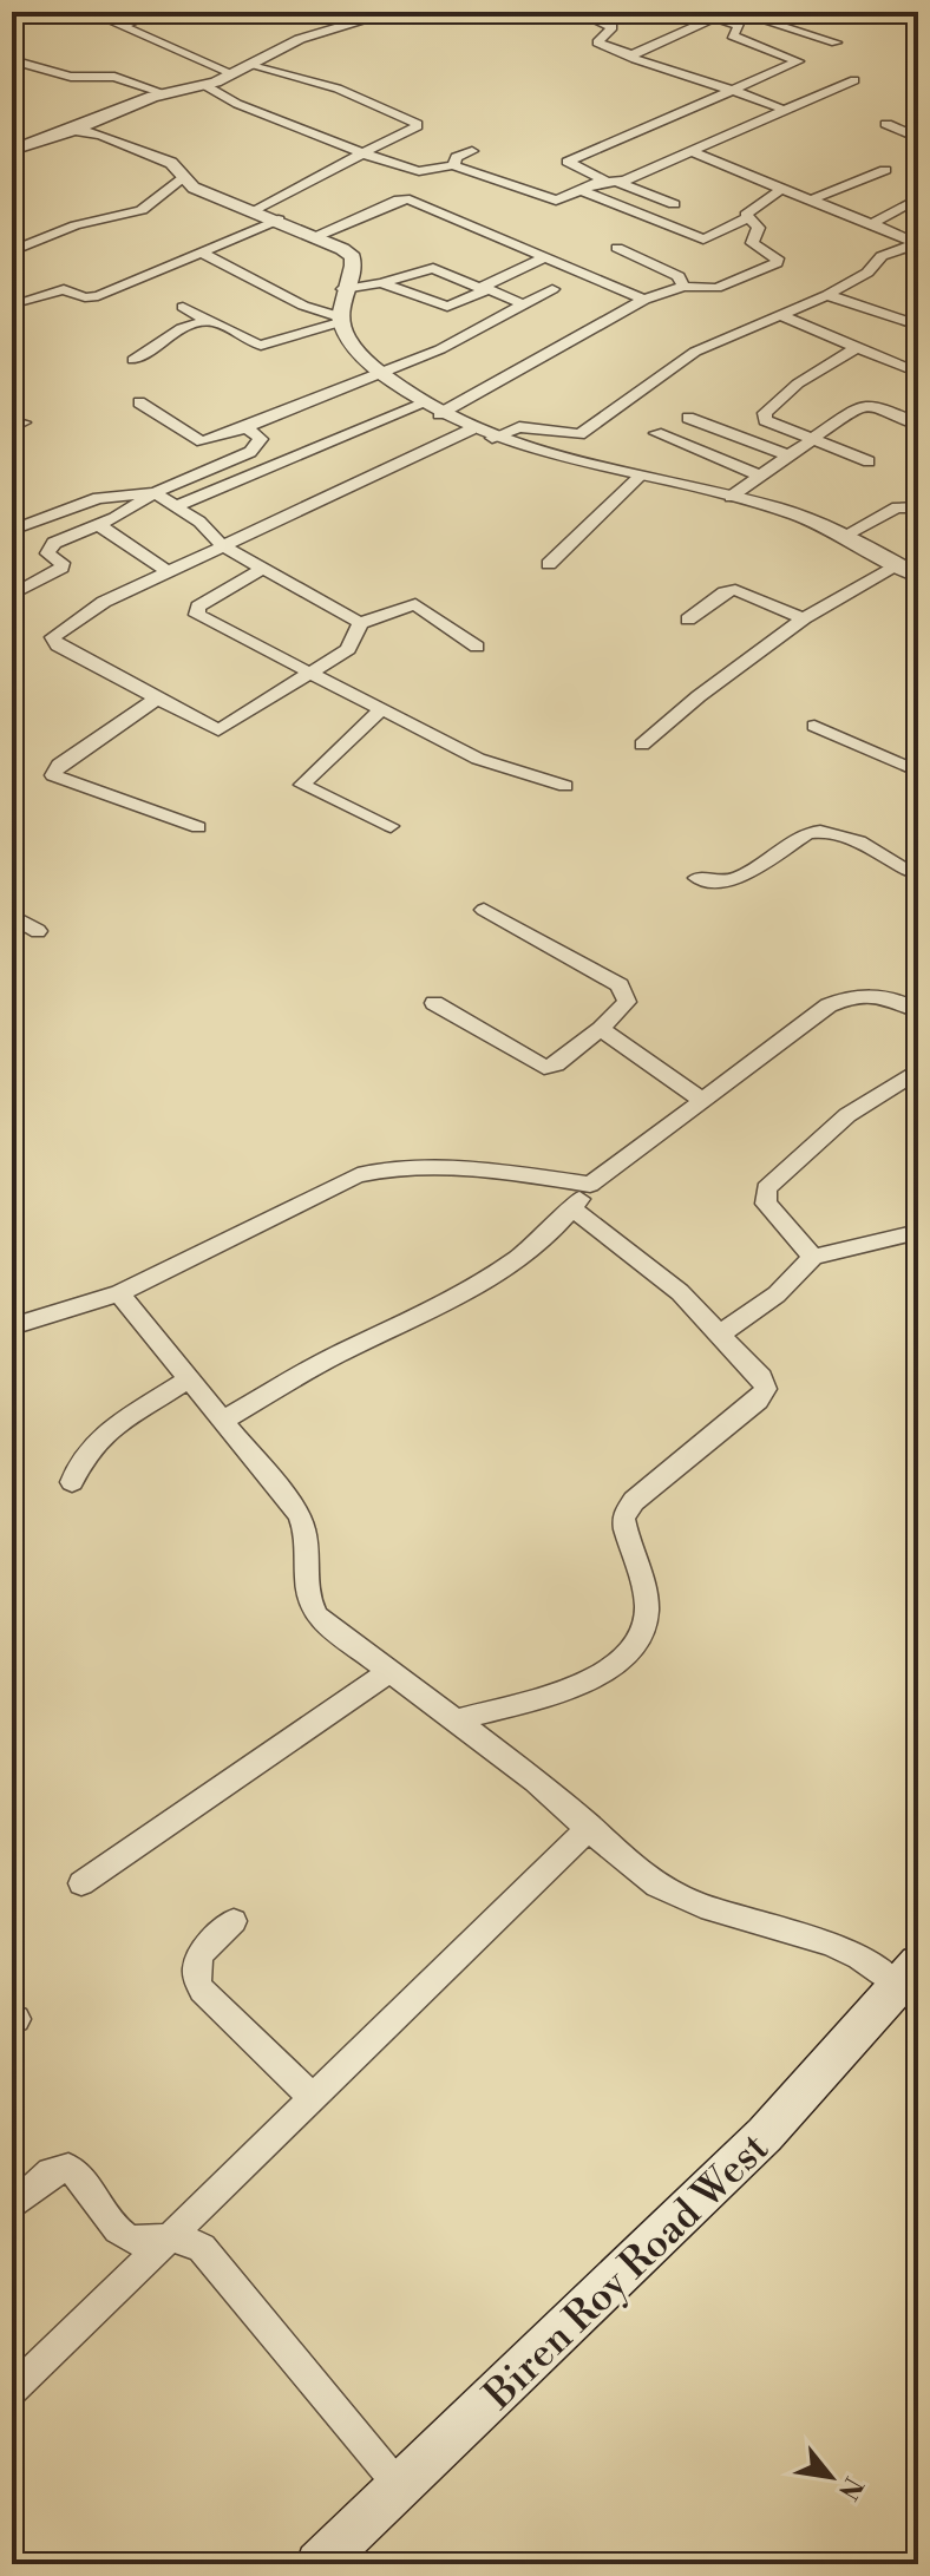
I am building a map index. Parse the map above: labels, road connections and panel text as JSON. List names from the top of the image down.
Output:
{
  "streets": {
    "main road": ["Biren Roy Road West"]
  },
  "north": "bottom right"
}
